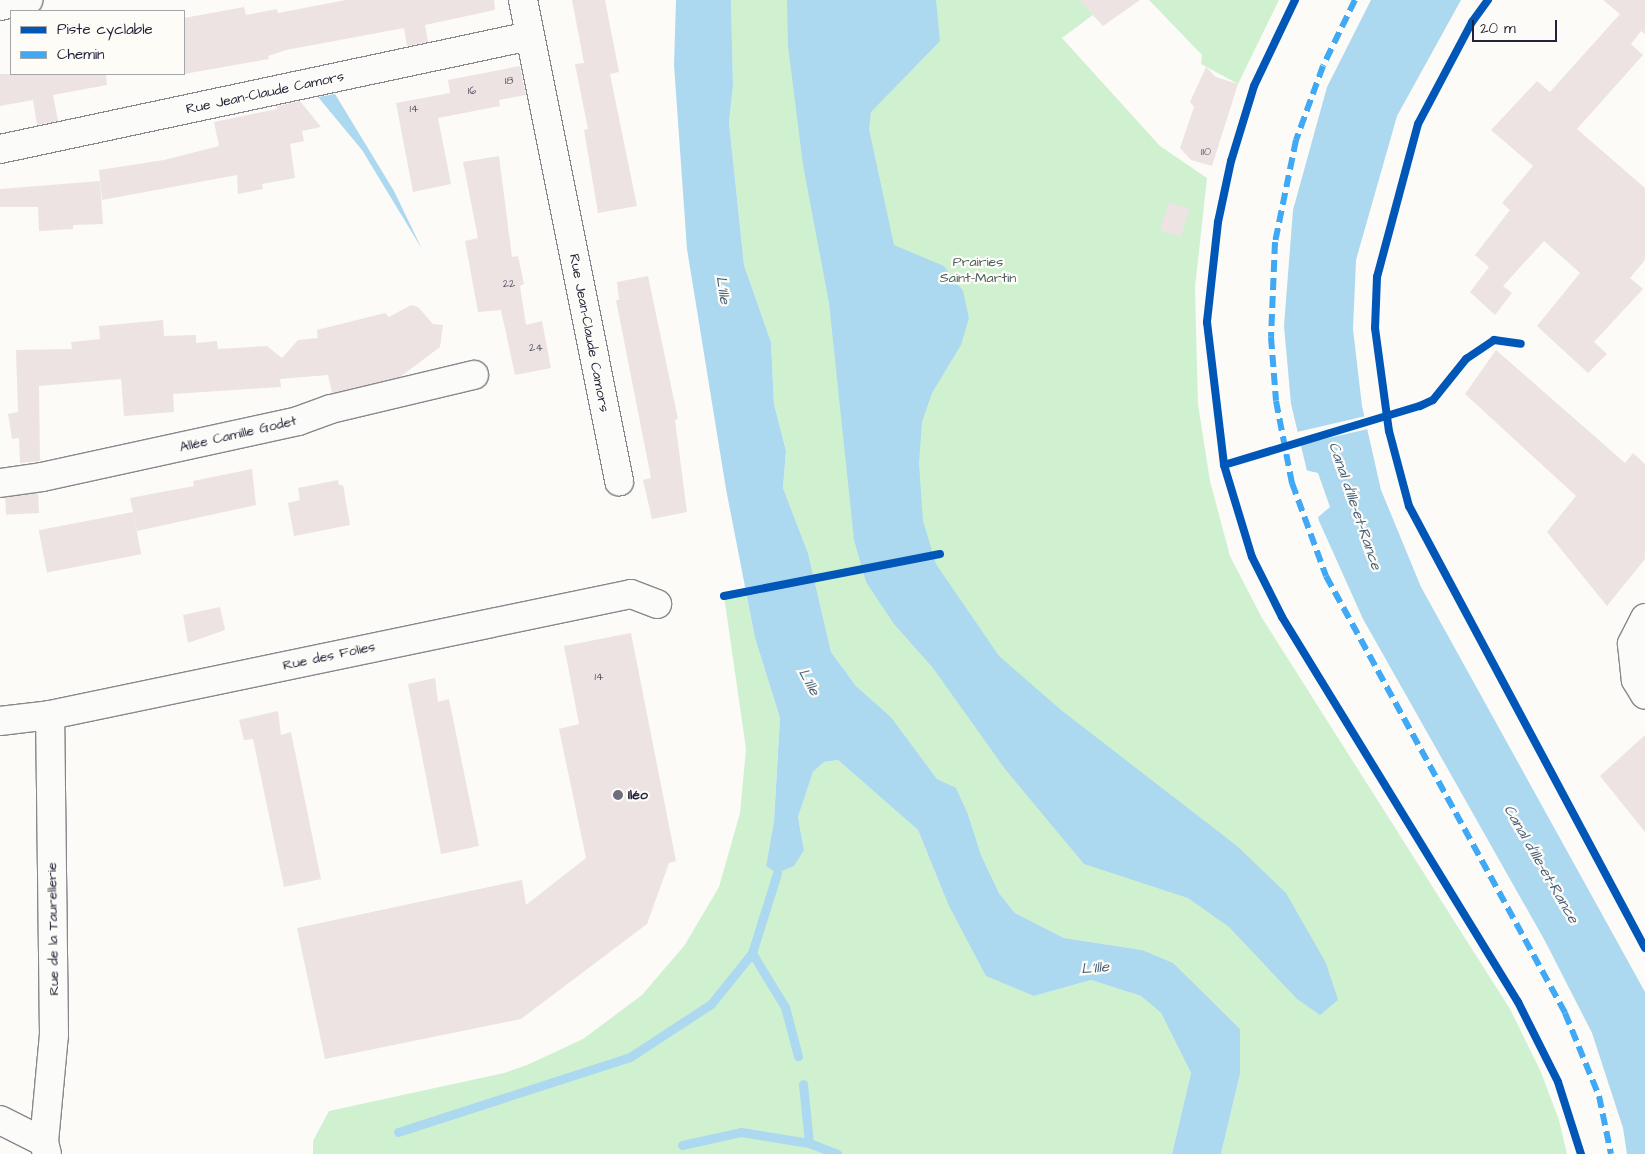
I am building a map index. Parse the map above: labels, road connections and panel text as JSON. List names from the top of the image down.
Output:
{
  "streets": {
    "street": [
      "Rue Jean-Claude Camors",
      "Allée Camille Godet",
      "Rue des Folies",
      "Rue de la Taurellerie"
    ]
  },
  "crossings": [
    ["Rue des Folies", "Rue de la Taurellerie"]
  ],
  "water": ["L'Ille", "Canal d'Ille-et-Rance"],
  "parks": ["Prairies Saint-Martin"],
  "places": ["Iléo"],
  "house_numbers": [
    "18",
    "16",
    "14",
    "110",
    "22",
    "24",
    "14"
  ],
  "legend": ["Piste cyclable", "Chemin"],
  "scale_bar": "20 m"
}
